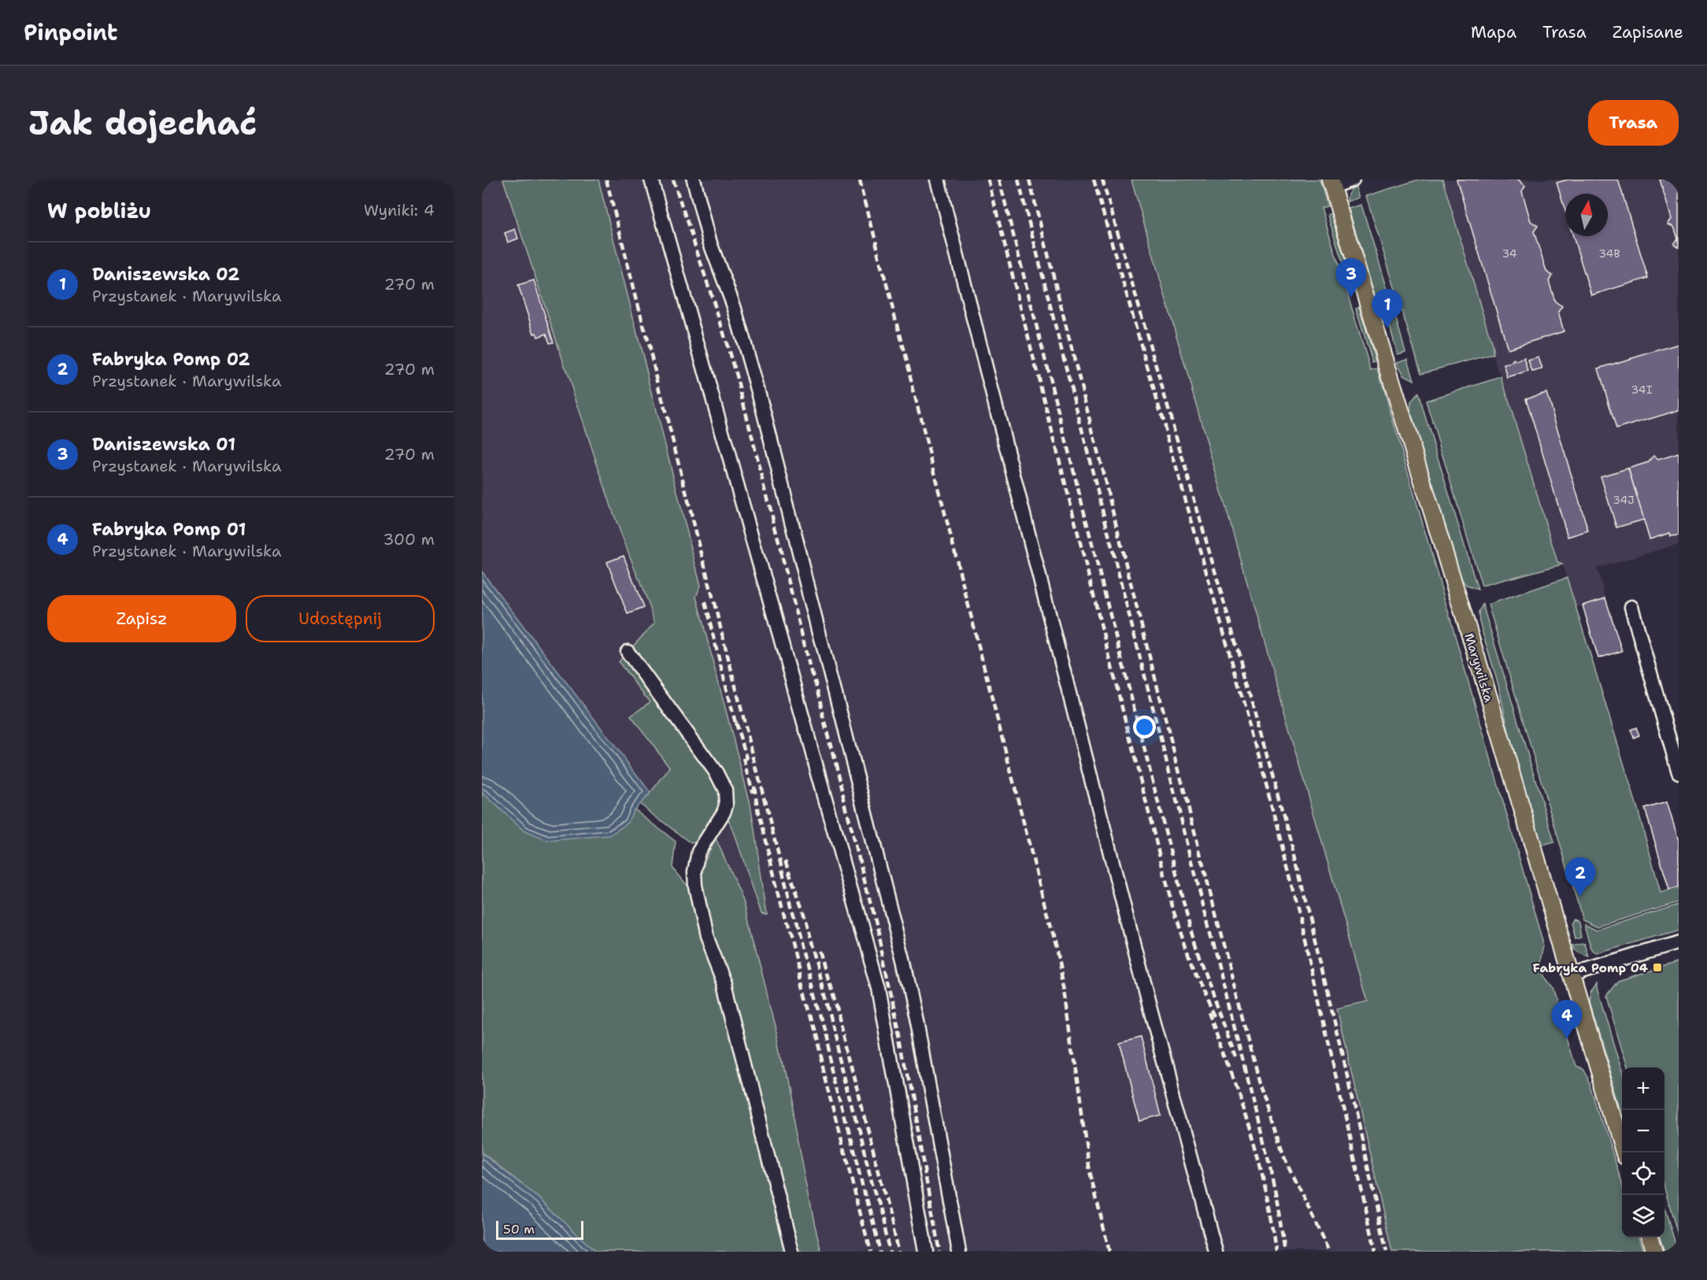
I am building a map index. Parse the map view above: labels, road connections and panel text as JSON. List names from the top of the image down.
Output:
{
  "streets": {
    "main road": ["Marywilska"]
  },
  "places": {
    "transit": ["Fabryka Pomp 04"]
  },
  "house_numbers": [
    "34",
    "34B",
    "34I",
    "34J"
  ],
  "scale_bar": "50 m",
  "north": "top",
  "page": {
    "header": "Pinpoint",
    "nav": ["Mapa", "Trasa", "Zapisane"],
    "buttons": [
      "Trasa",
      ["Zapisz", "Udostępnij"]
    ],
    "title": "Jak dojechać",
    "heading": ["W pobliżu", "Wyniki: 4"],
    "list": [
      {
        "mark": "1",
        "name": "Daniszewska 02",
        "note": "Przystanek · Marywilska",
        "value": "270 m"
      },
      {
        "mark": "2",
        "name": "Fabryka Pomp 02",
        "note": "Przystanek · Marywilska",
        "value": "270 m"
      },
      {
        "mark": "3",
        "name": "Daniszewska 01",
        "note": "Przystanek · Marywilska",
        "value": "270 m"
      },
      {
        "mark": "4",
        "name": "Fabryka Pomp 01",
        "note": "Przystanek · Marywilska",
        "value": "300 m"
      }
    ],
    "pins": [
      "3",
      "1",
      "2",
      "4"
    ],
    "map_buttons": ["+", "−"],
    "scale": "50 m"
  }
}
